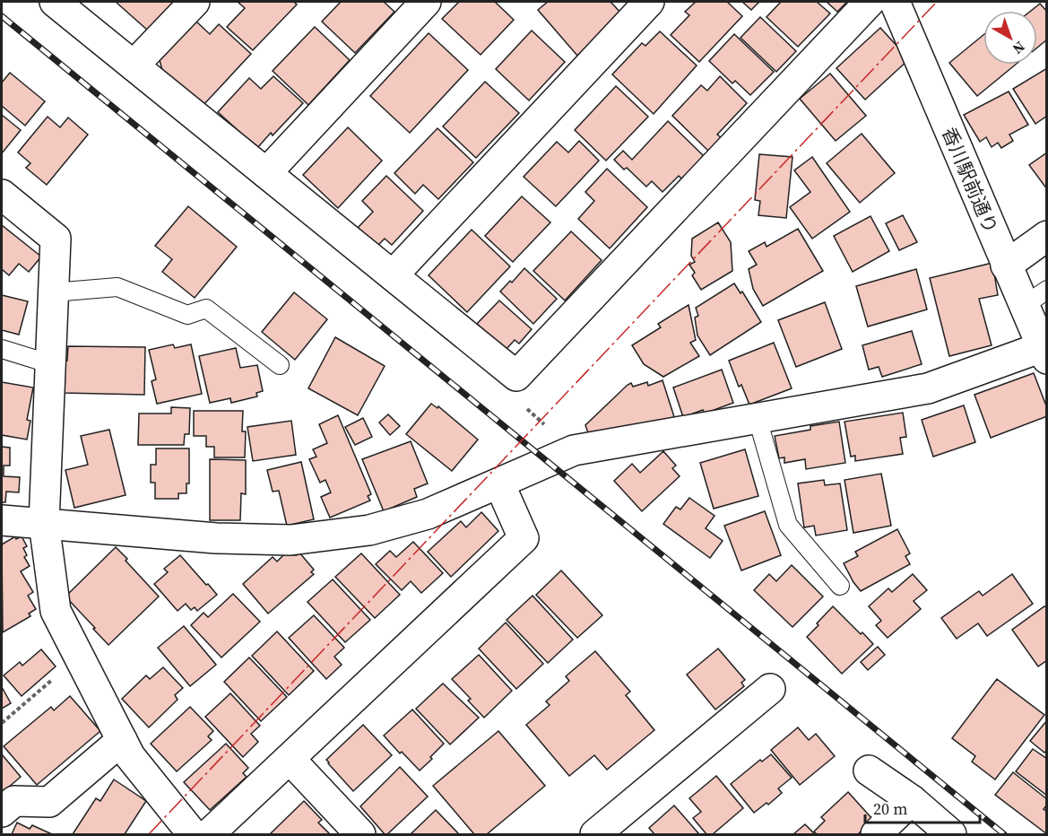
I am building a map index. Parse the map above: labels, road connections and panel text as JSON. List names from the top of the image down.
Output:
{
  "streets": {
    "street": ["香川駅前通り"]
  },
  "scale_bar": "20 m",
  "north": "bottom right"
}
